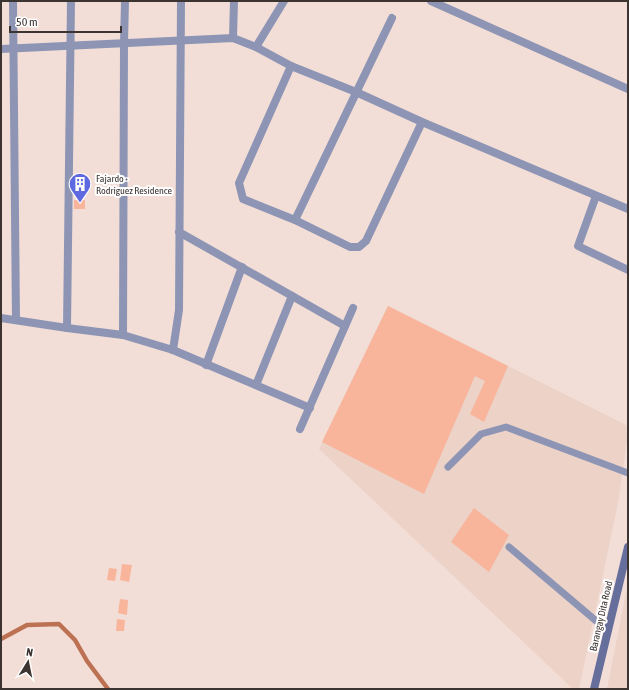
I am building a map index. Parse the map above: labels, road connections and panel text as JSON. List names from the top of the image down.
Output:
{
  "streets": {
    "street": ["Barangay Dita Road"]
  },
  "places": {
    "building": ["Fajardo - Rodriguez Residence"]
  },
  "scale_bar": "50 m",
  "north": "top"
}
